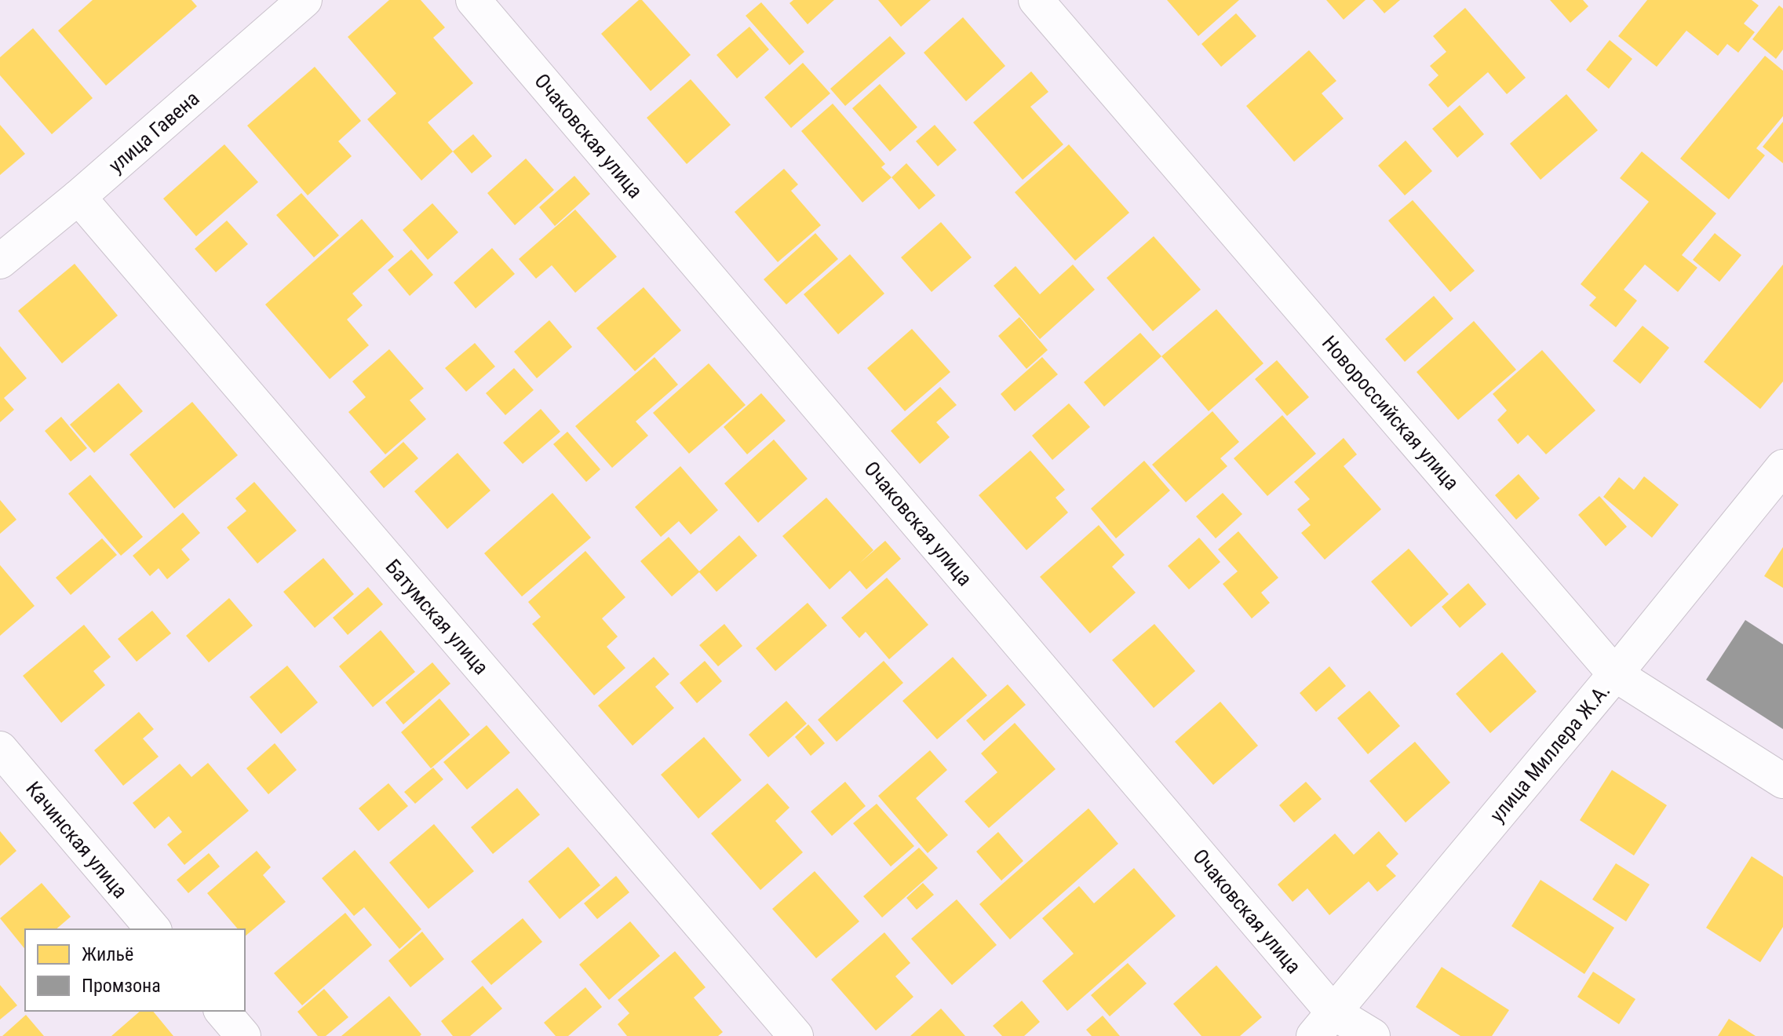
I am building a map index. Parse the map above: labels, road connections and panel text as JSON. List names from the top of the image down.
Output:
{
  "streets": {
    "street": [
      "улица Гавена",
      "Очаковская улица",
      "Новороссийская улица",
      "Батумская улица",
      "улица Миллера Ж.А.",
      "Качинская улица"
    ]
  },
  "crossings": [
    ["улица Гавена", "Батумская улица"],
    ["Очаковская улица", "улица Миллера Ж.А."],
    ["Новороссийская улица", "улица Миллера Ж.А."]
  ],
  "legend": ["Жильё", "Промзона"]
}
